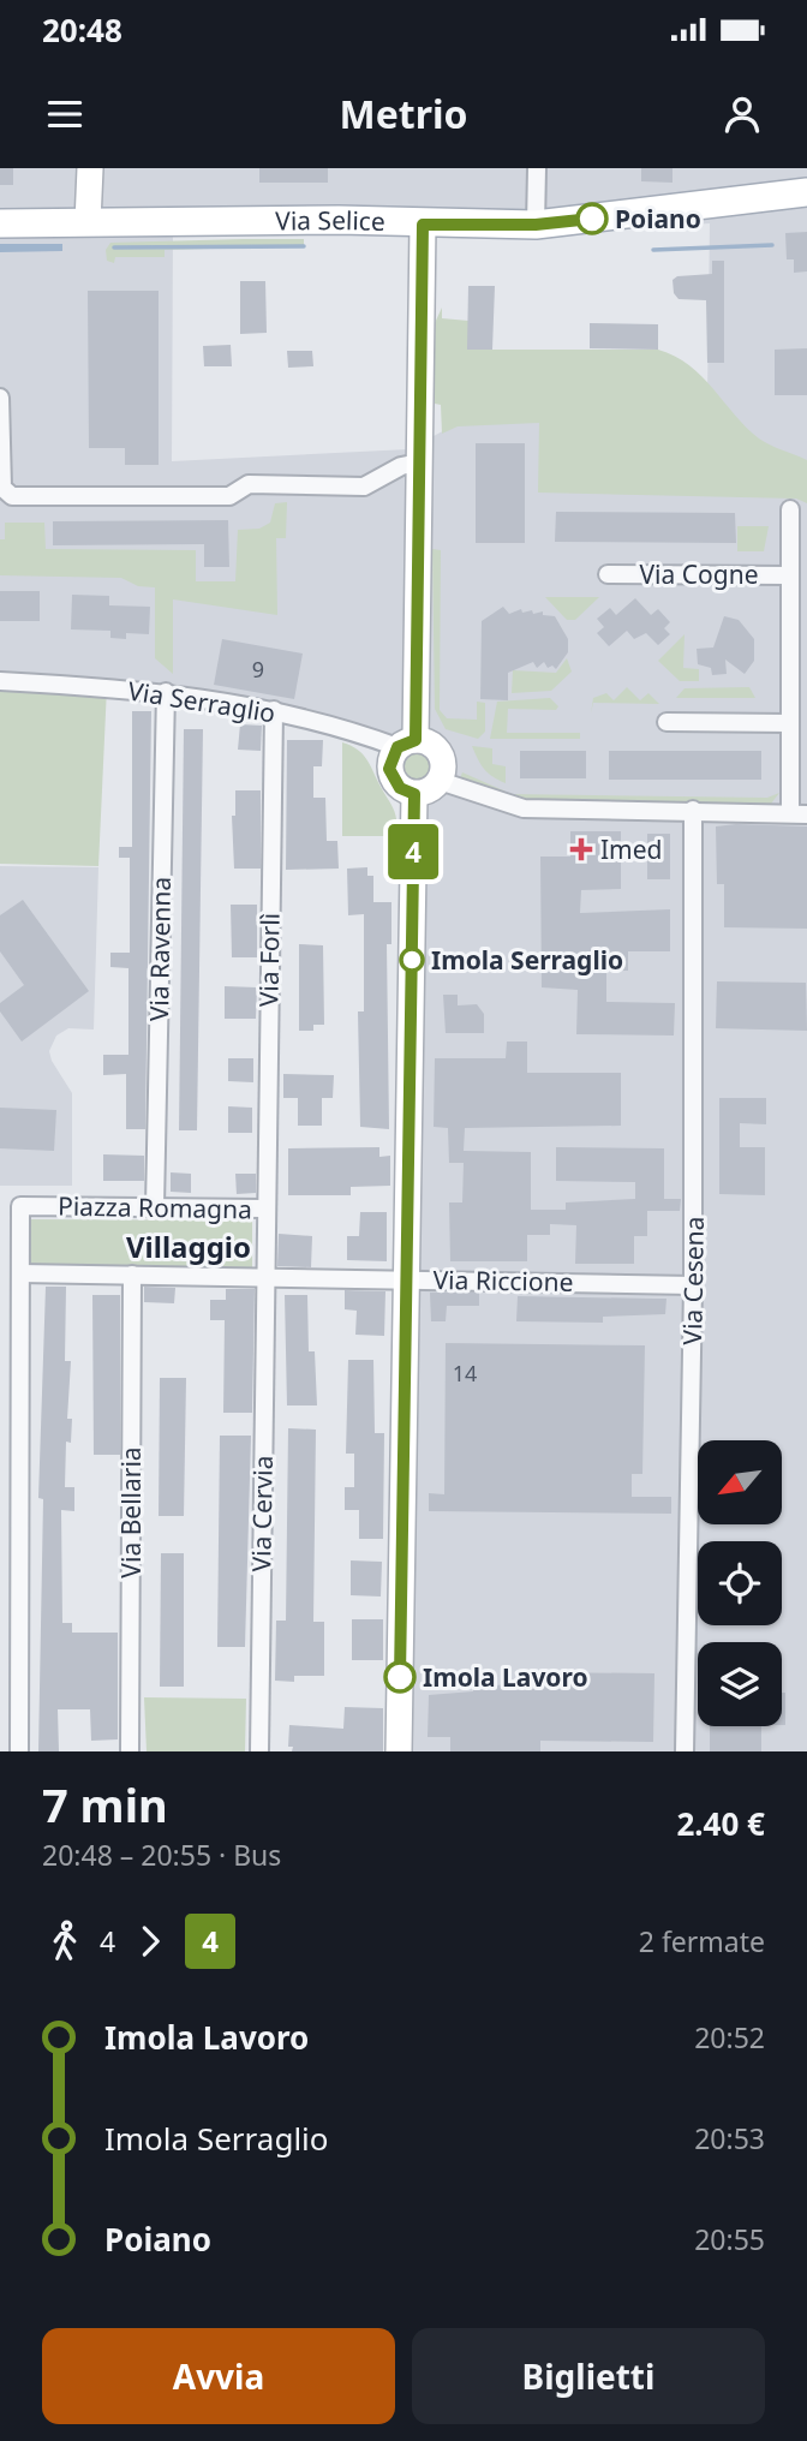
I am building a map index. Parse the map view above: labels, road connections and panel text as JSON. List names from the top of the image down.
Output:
{
  "streets": {
    "main road": ["Via Selice"],
    "street": [
      "Via Cogne",
      "Via Serraglio",
      "Via Ravenna",
      "Via Forlì",
      "Piazza Romagna",
      "Via Riccione",
      "Via Cesena",
      "Via Bellaria",
      "Via Cervia"
    ]
  },
  "crossings": [
    ["Via Serraglio", "Via Ravenna"],
    ["Via Serraglio", "Via Forlì"],
    ["Via Ravenna", "Piazza Romagna"],
    ["Via Forlì", "Piazza Romagna"],
    ["Piazza Romagna", "Via Riccione"],
    ["Piazza Romagna", "Via Cervia"],
    ["Via Riccione", "Via Cesena"],
    ["Via Riccione", "Via Cervia"]
  ],
  "districts": ["Villaggio"],
  "places": {
    "other": ["Poiano", "Imola Serraglio", "Imola Lavoro"],
    "health": ["Imed"]
  },
  "lines": ["bus line 4"],
  "house_numbers": ["9", "14"],
  "north": "bottom left",
  "page": {
    "status": "20:48",
    "header": "Metrio",
    "on_map": "4",
    "heading": ["7 min", "20:48 – 20:55 · Bus", "2.40 €"],
    "legs": ["4", "4", "2 fermate"],
    "list": [
      {
        "name": "Imola Lavoro",
        "value": "20:52"
      },
      {
        "name": "Imola Serraglio",
        "value": "20:53"
      },
      {
        "name": "Poiano",
        "value": "20:55"
      }
    ],
    "buttons": ["Avvia", "Biglietti"]
  }
}
